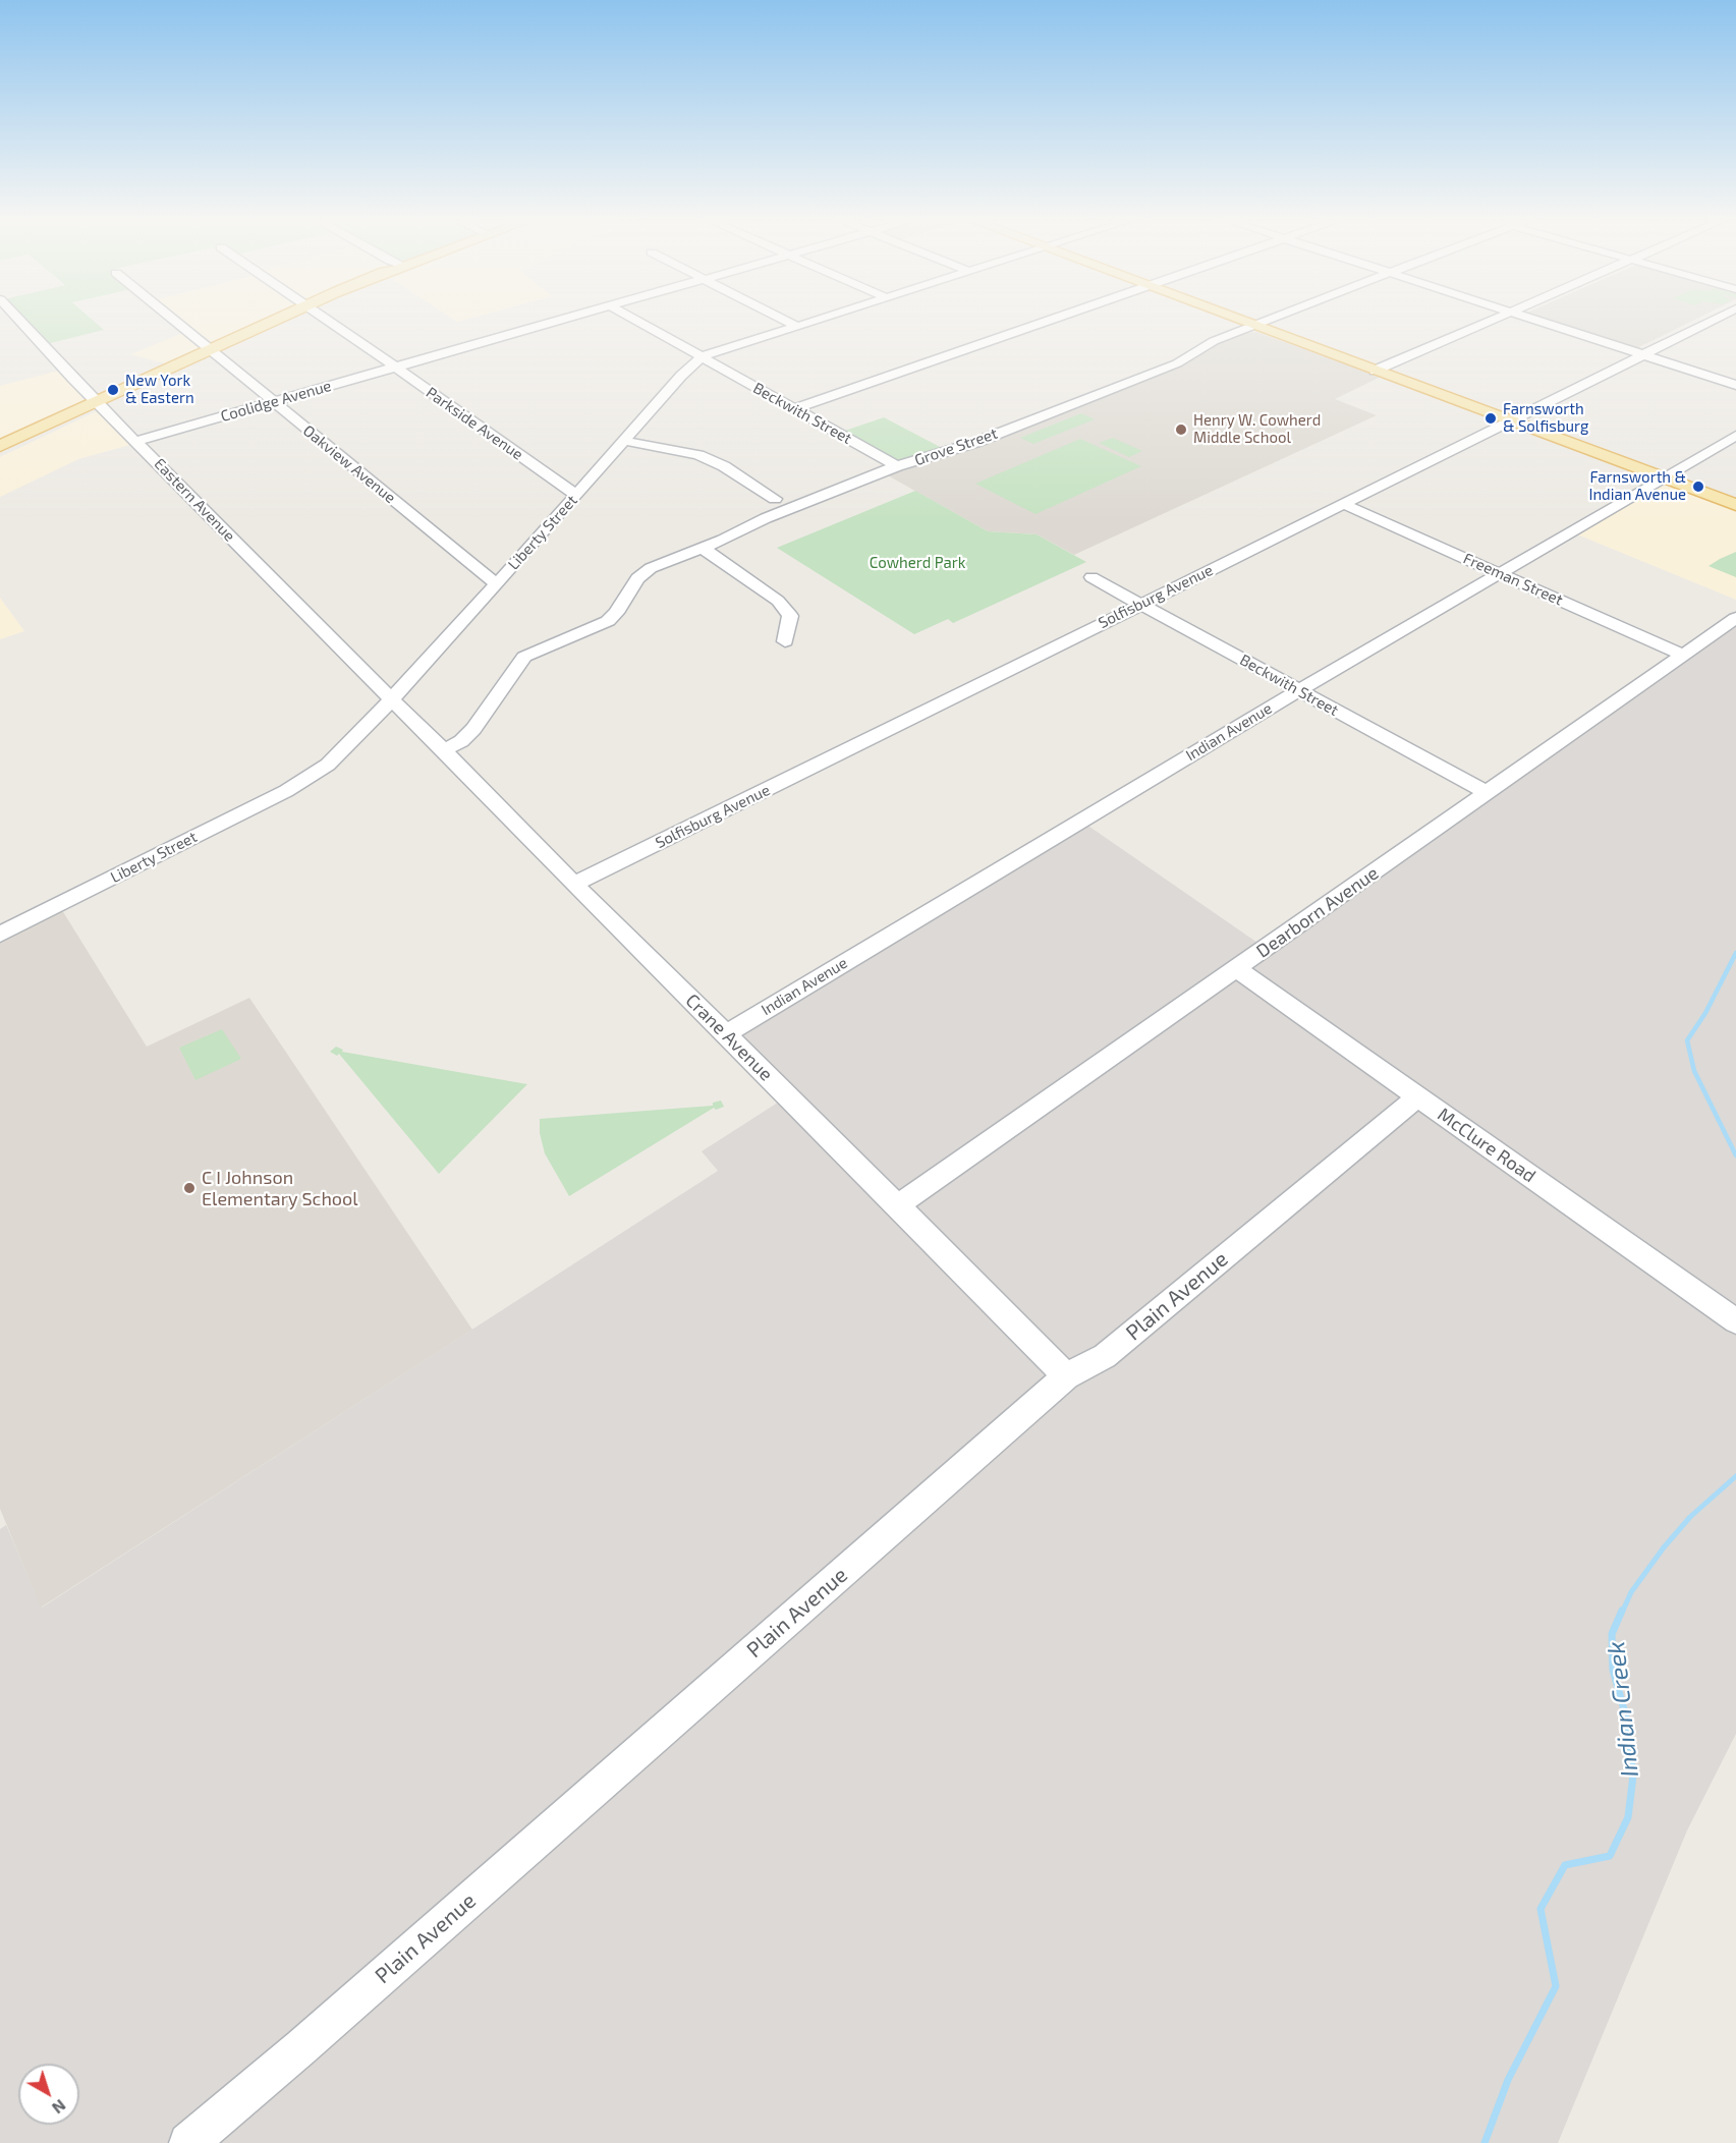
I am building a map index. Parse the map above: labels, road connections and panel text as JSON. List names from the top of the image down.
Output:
{
  "streets": {
    "street": [
      "Coolidge Avenue",
      "Beckwith Street",
      "Parkside Avenue",
      "Grove Street",
      "Oakview Avenue",
      "Eastern Avenue",
      "Liberty Street",
      "Freeman Street",
      "Solfisburg Avenue",
      "Indian Avenue",
      "Dearborn Avenue",
      "Crane Avenue",
      "McClure Road",
      "Plain Avenue"
    ]
  },
  "crossings": [
    ["Coolidge Avenue", "Parkside Avenue"],
    ["Coolidge Avenue", "Oakview Avenue"],
    ["Coolidge Avenue", "Eastern Avenue"],
    ["Beckwith Street", "Grove Street"],
    ["Beckwith Street", "Liberty Street"],
    ["Beckwith Street", "Solfisburg Avenue"],
    ["Beckwith Street", "Indian Avenue"],
    ["Beckwith Street", "Dearborn Avenue"],
    ["Parkside Avenue", "Liberty Street"],
    ["Grove Street", "Crane Avenue"],
    ["Oakview Avenue", "Liberty Street"],
    ["Eastern Avenue", "Liberty Street"],
    ["Eastern Avenue", "Crane Avenue"],
    ["Liberty Street", "Crane Avenue"],
    ["Freeman Street", "Solfisburg Avenue"],
    ["Freeman Street", "Indian Avenue"],
    ["Freeman Street", "Dearborn Avenue"],
    ["Solfisburg Avenue", "Crane Avenue"],
    ["Indian Avenue", "Crane Avenue"],
    ["Dearborn Avenue", "Crane Avenue"],
    ["Dearborn Avenue", "McClure Road"],
    ["Crane Avenue", "Plain Avenue"],
    ["McClure Road", "Plain Avenue"]
  ],
  "water": ["Indian Creek"],
  "parks": ["Cowherd Park"],
  "places": [
    "New York & Eastern",
    "Farnsworth & Solfisburg",
    "Henry W. Cowherd Middle School",
    "Farnsworth & Indian Avenue",
    "C I Johnson Elementary School"
  ],
  "north": "bottom right"
}
